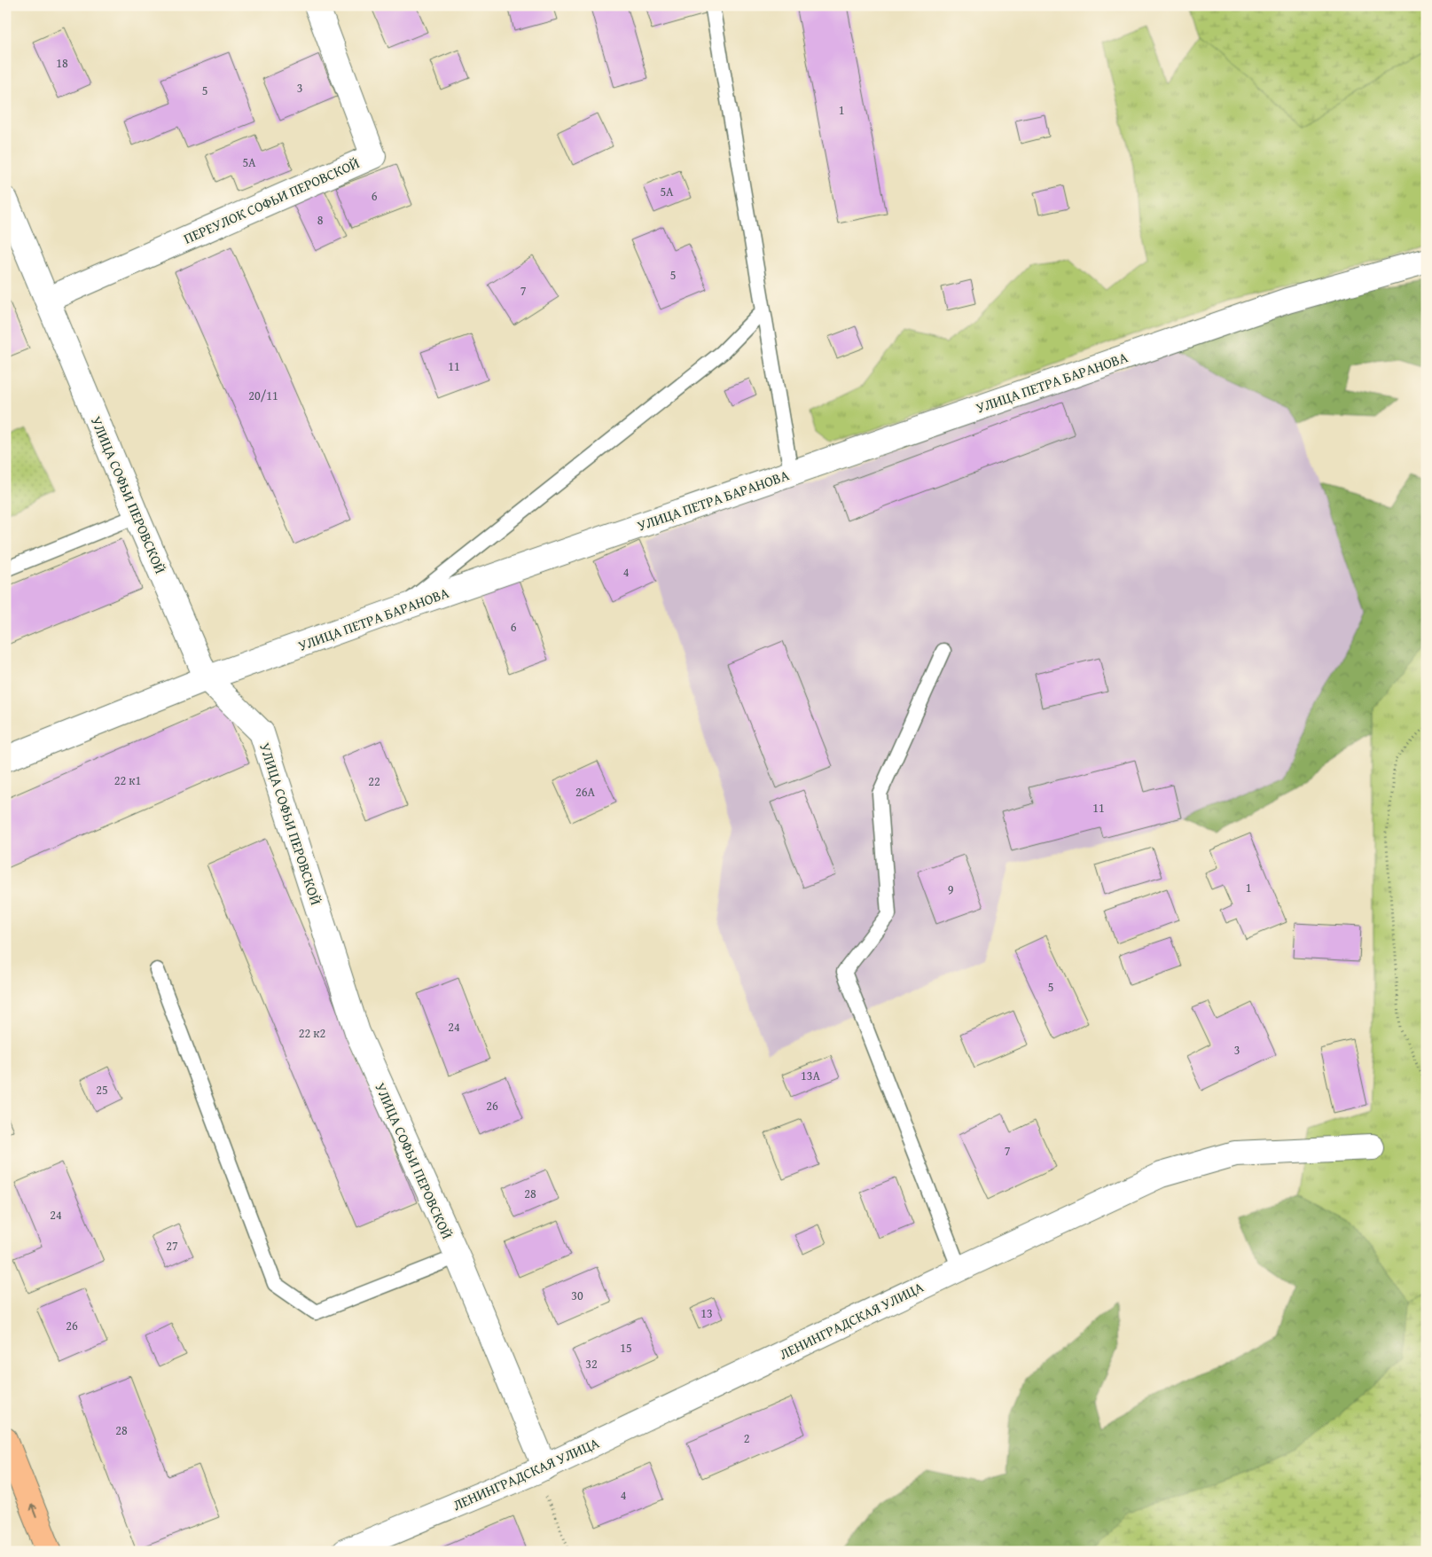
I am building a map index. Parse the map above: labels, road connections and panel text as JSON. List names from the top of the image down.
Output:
{
  "streets": {
    "street": [
      "ПЕРЕУЛОК СОФЬИ ПЕРОВСКОЙ",
      "УЛИЦА ПЕТРА БАРАНОВА",
      "УЛИЦА СОФЬИ ПЕРОВСКОЙ",
      "ЛЕНИНГРАДСКАЯ УЛИЦА"
    ]
  },
  "crossings": [
    ["ПЕРЕУЛОК СОФЬИ ПЕРОВСКОЙ", "УЛИЦА СОФЬИ ПЕРОВСКОЙ"],
    ["УЛИЦА ПЕТРА БАРАНОВА", "УЛИЦА СОФЬИ ПЕРОВСКОЙ"],
    ["УЛИЦА СОФЬИ ПЕРОВСКОЙ", "ЛЕНИНГРАДСКАЯ УЛИЦА"]
  ],
  "house_numbers": [
    "18",
    "3",
    "5",
    "1",
    "5А",
    "5А",
    "6",
    "8",
    "5",
    "7",
    "11",
    "20/11",
    "4",
    "6",
    "22 к1",
    "22",
    "26А",
    "11",
    "1",
    "9",
    "5",
    "24",
    "22 к2",
    "3",
    "13А",
    "25",
    "26",
    "7",
    "28",
    "24",
    "27",
    "30",
    "13",
    "26",
    "15",
    "32",
    "28",
    "2",
    "4"
  ]
}
